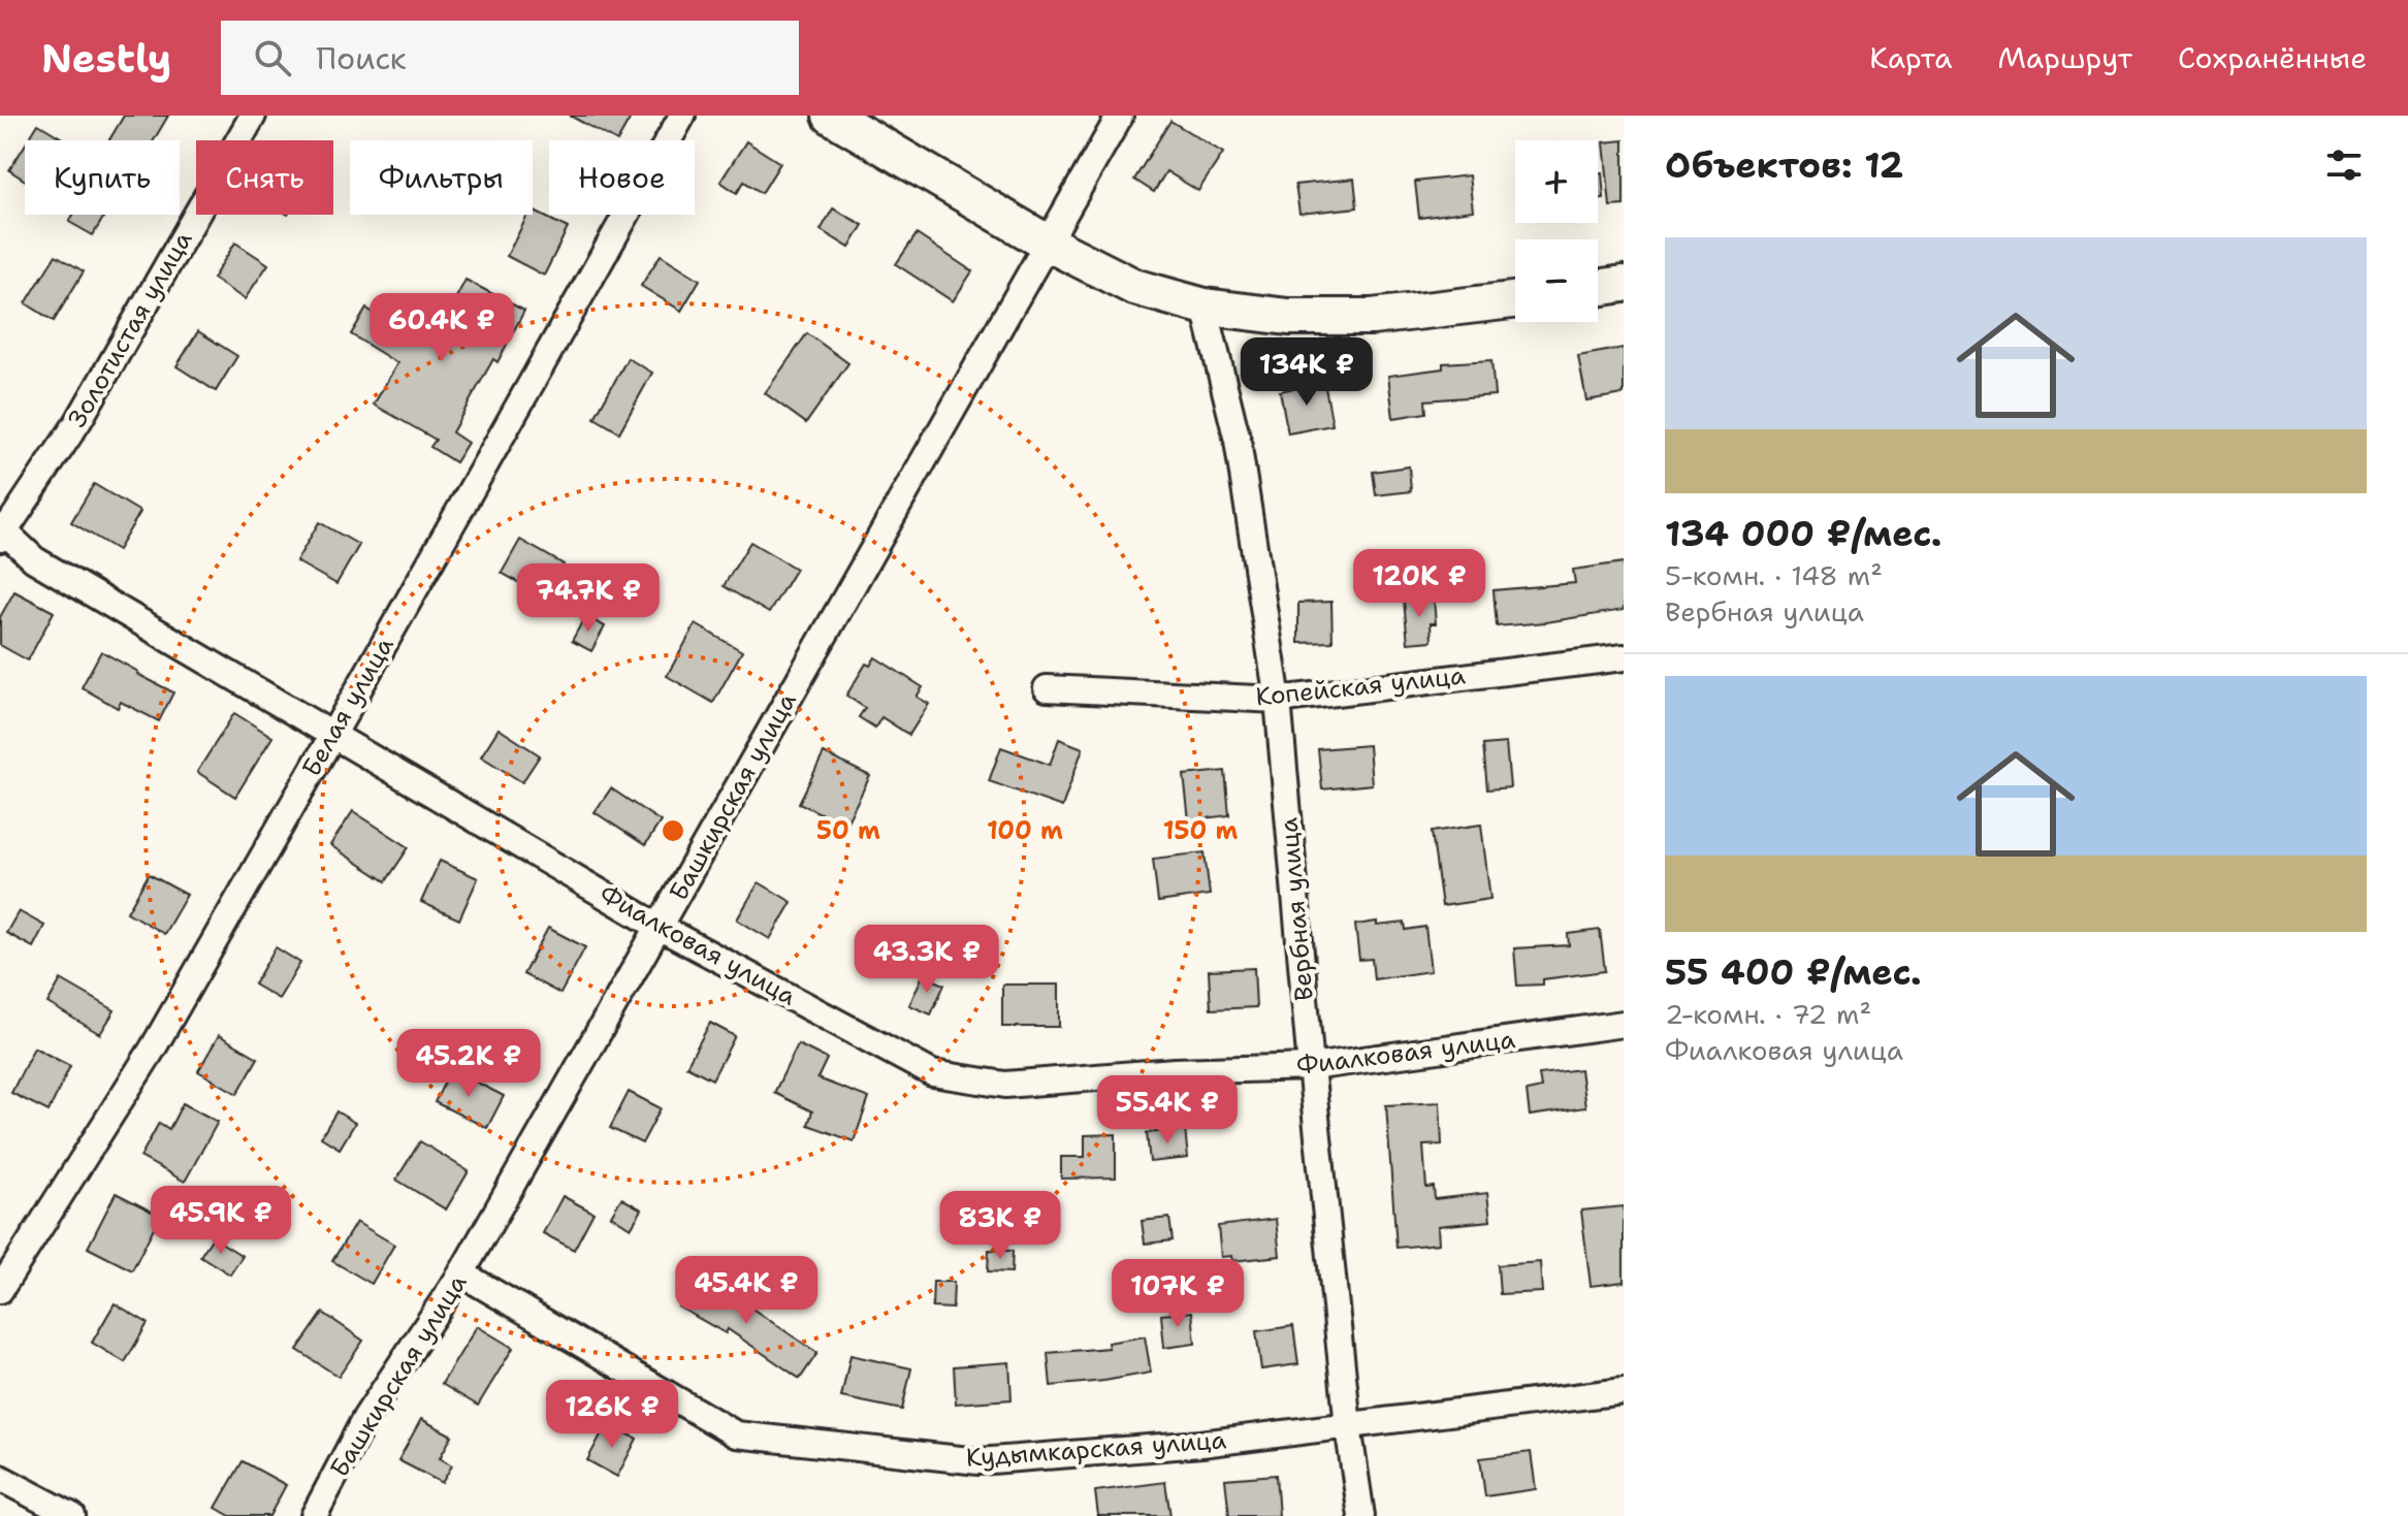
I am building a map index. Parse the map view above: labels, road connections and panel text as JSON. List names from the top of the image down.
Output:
{
  "streets": {
    "street": [
      "Золотистая улица",
      "Копейская улица",
      "Белая улица",
      "Башкирская улица",
      "Вербная улица",
      "Фиалковая улица",
      "Кудымкарская улица"
    ]
  },
  "crossings": [
    ["Золотистая улица", "Фиалковая улица"],
    ["Копейская улица", "Вербная улица"],
    ["Белая улица", "Фиалковая улица"],
    ["Башкирская улица", "Фиалковая улица"],
    ["Башкирская улица", "Кудымкарская улица"],
    ["Вербная улица", "Фиалковая улица"],
    ["Вербная улица", "Кудымкарская улица"]
  ],
  "page": {
    "header": "Nestly",
    "search": "Поиск",
    "nav": ["Карта", "Маршрут", "Сохранённые"],
    "heading": "Объектов: 12",
    "map_buttons": ["+", "−"],
    "chip": [
      "Купить",
      "Снять",
      "Фильтры",
      "Новое"
    ],
    "list": [
      {
        "name": "134 000 ₽/мес.",
        "note": "5-комн. · 148 m² · Вербная улица"
      },
      {
        "name": "55 400 ₽/мес.",
        "note": "2-комн. · 72 m² · Фиалковая улица"
      }
    ],
    "price": [
      "60.4K ₽",
      "134K ₽",
      "120K ₽",
      "74.7K ₽",
      "43.3K ₽",
      "45.2K ₽",
      "55.4K ₽",
      "45.9K ₽",
      "83K ₽",
      "45.4K ₽",
      "107K ₽",
      "126K ₽"
    ]
  },
  "rings": ["50 m", "100 m", "150 m"]
}
